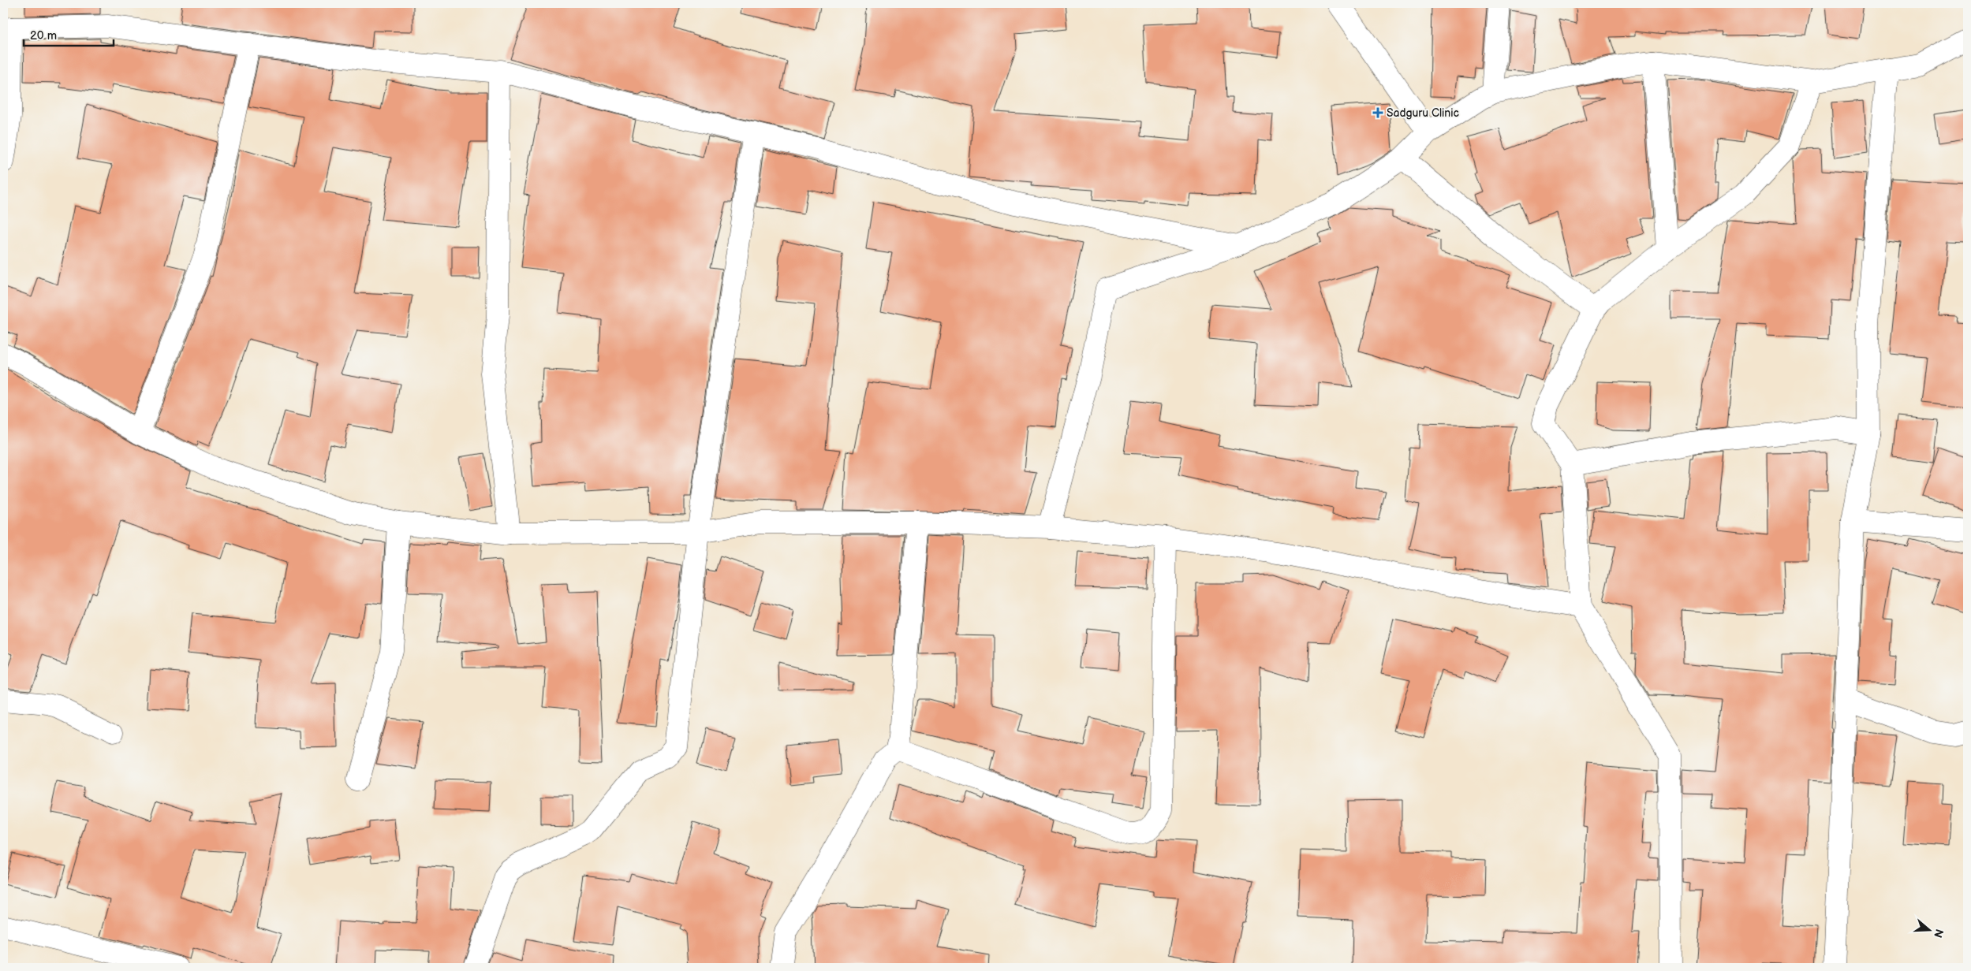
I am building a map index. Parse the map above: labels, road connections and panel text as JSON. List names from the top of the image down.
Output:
{
  "places": {
    "health": ["Sadguru Clinic"]
  },
  "scale_bar": "20 m",
  "north": "right"
}
